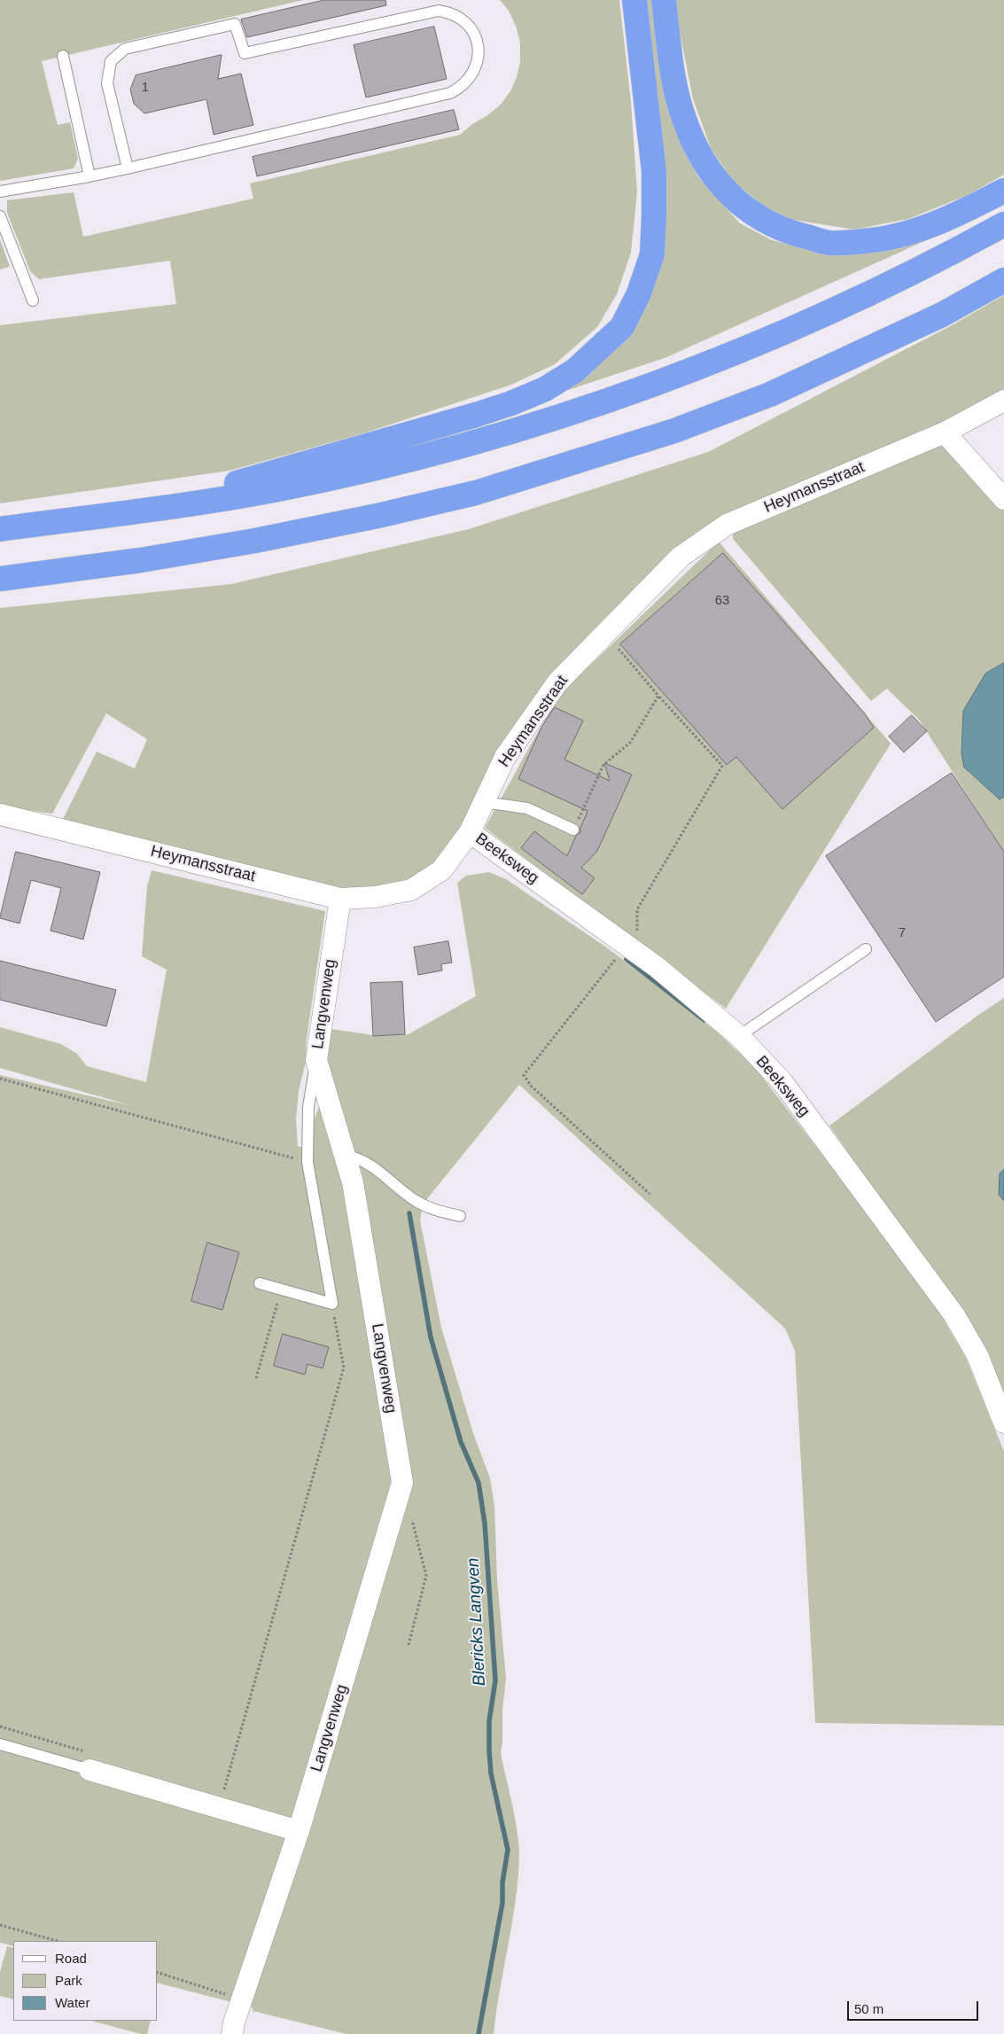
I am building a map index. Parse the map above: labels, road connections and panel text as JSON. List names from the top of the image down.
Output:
{
  "streets": {
    "street": ["Heymansstraat", "Beeksweg", "Langvenweg"]
  },
  "crossings": [
    ["Heymansstraat", "Beeksweg"],
    ["Heymansstraat", "Langvenweg"]
  ],
  "water": ["Blericks Langven"],
  "house_numbers": ["1", "63", "7"],
  "legend": ["Road", "Park", "Water"],
  "scale_bar": "50 m"
}
